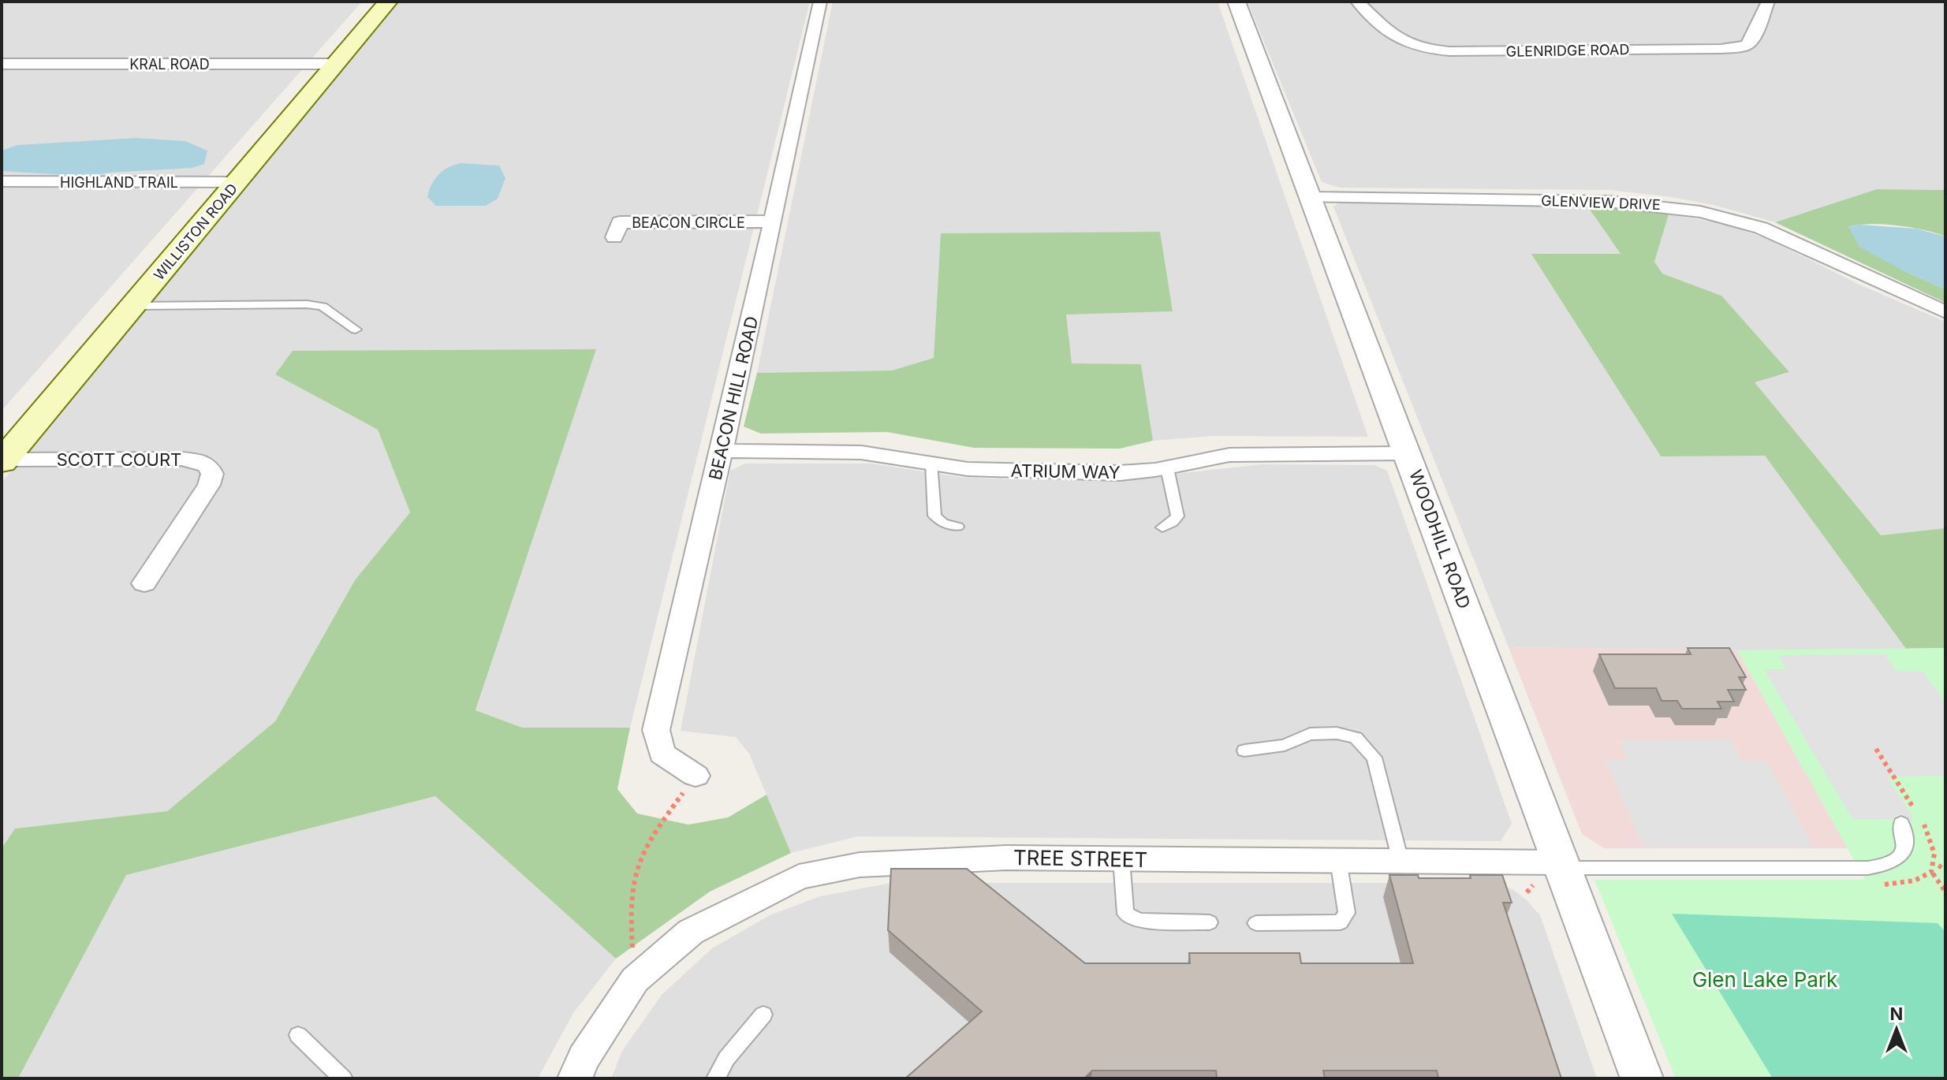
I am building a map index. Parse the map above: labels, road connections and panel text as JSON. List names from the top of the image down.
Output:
{
  "streets": {
    "main road": ["WILLISTON ROAD"],
    "street": [
      "GLENRIDGE ROAD",
      "KRAL ROAD",
      "HIGHLAND TRAIL",
      "GLENVIEW DRIVE",
      "BEACON CIRCLE",
      "BEACON HILL ROAD",
      "SCOTT COURT",
      "ATRIUM WAY",
      "WOODHILL ROAD",
      "TREE STREET"
    ]
  },
  "crossings": [
    ["KRAL ROAD", "WILLISTON ROAD"],
    ["HIGHLAND TRAIL", "WILLISTON ROAD"],
    ["GLENVIEW DRIVE", "WOODHILL ROAD"],
    ["BEACON CIRCLE", "BEACON HILL ROAD"],
    ["WILLISTON ROAD", "SCOTT COURT"],
    ["BEACON HILL ROAD", "ATRIUM WAY"],
    ["ATRIUM WAY", "WOODHILL ROAD"],
    ["WOODHILL ROAD", "TREE STREET"]
  ],
  "parks": ["Glen Lake Park"],
  "north": "top"
}
